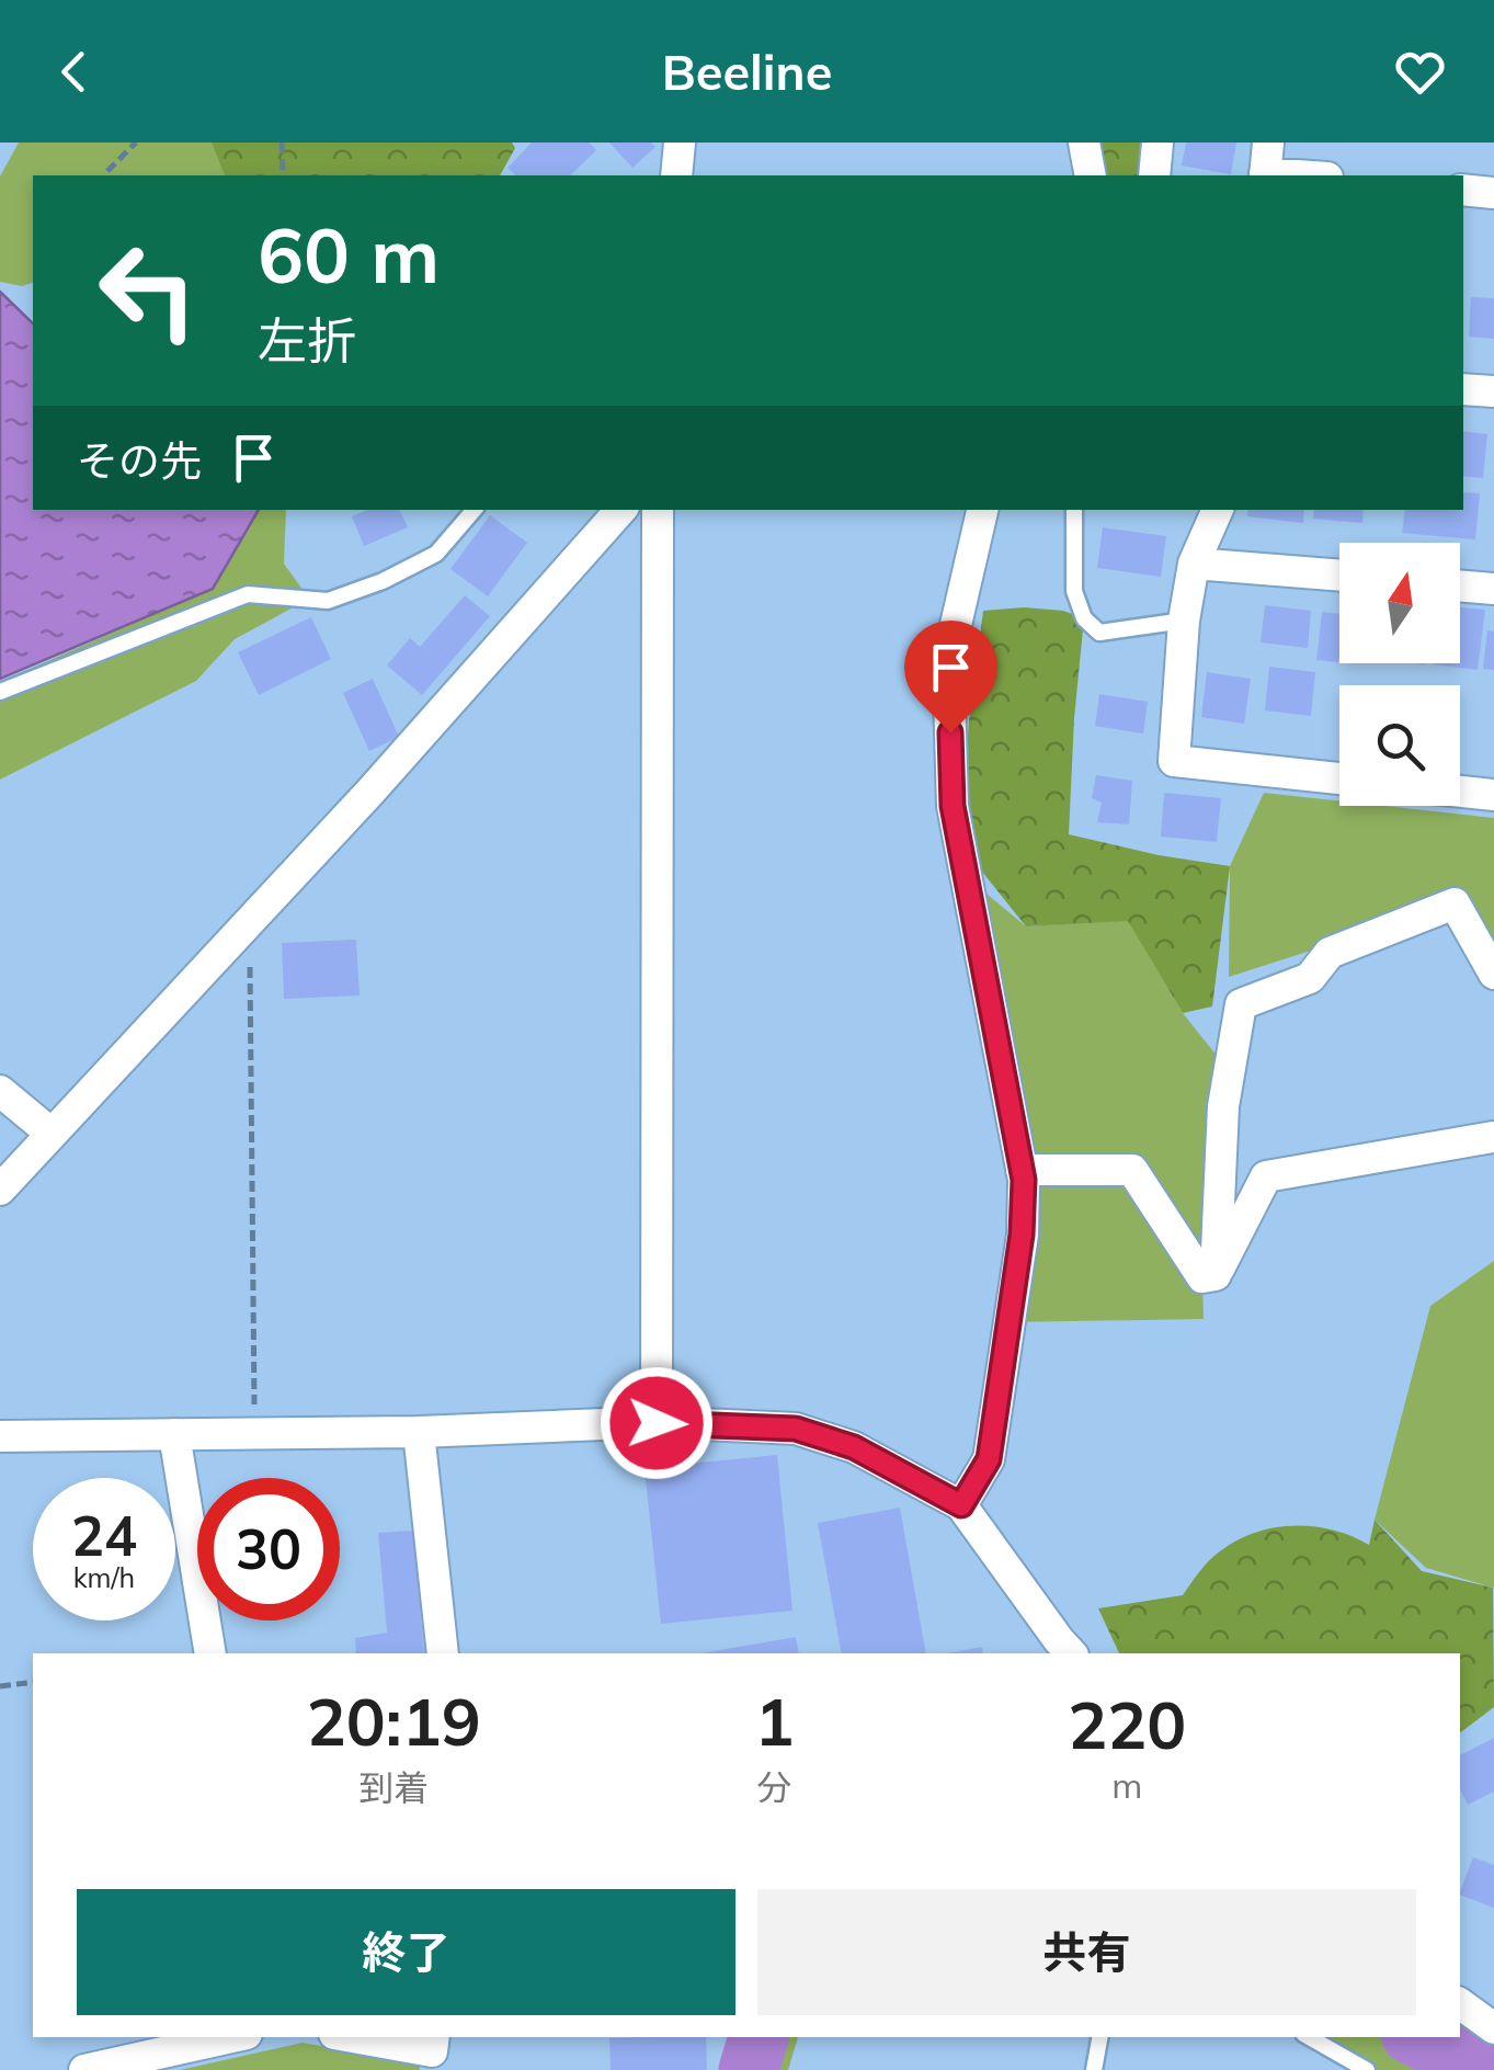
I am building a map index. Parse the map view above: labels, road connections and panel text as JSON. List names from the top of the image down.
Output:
{
  "north": "top",
  "page": {
    "header": "Beeline",
    "turn": ["60 m", "左折"],
    "then": "その先",
    "speed": "24 km/h",
    "limit": "30",
    "eta": [
      "20:19",
      "到着",
      "1",
      "分",
      "220",
      "m"
    ],
    "buttons": ["終了", "共有"]
  }
}
